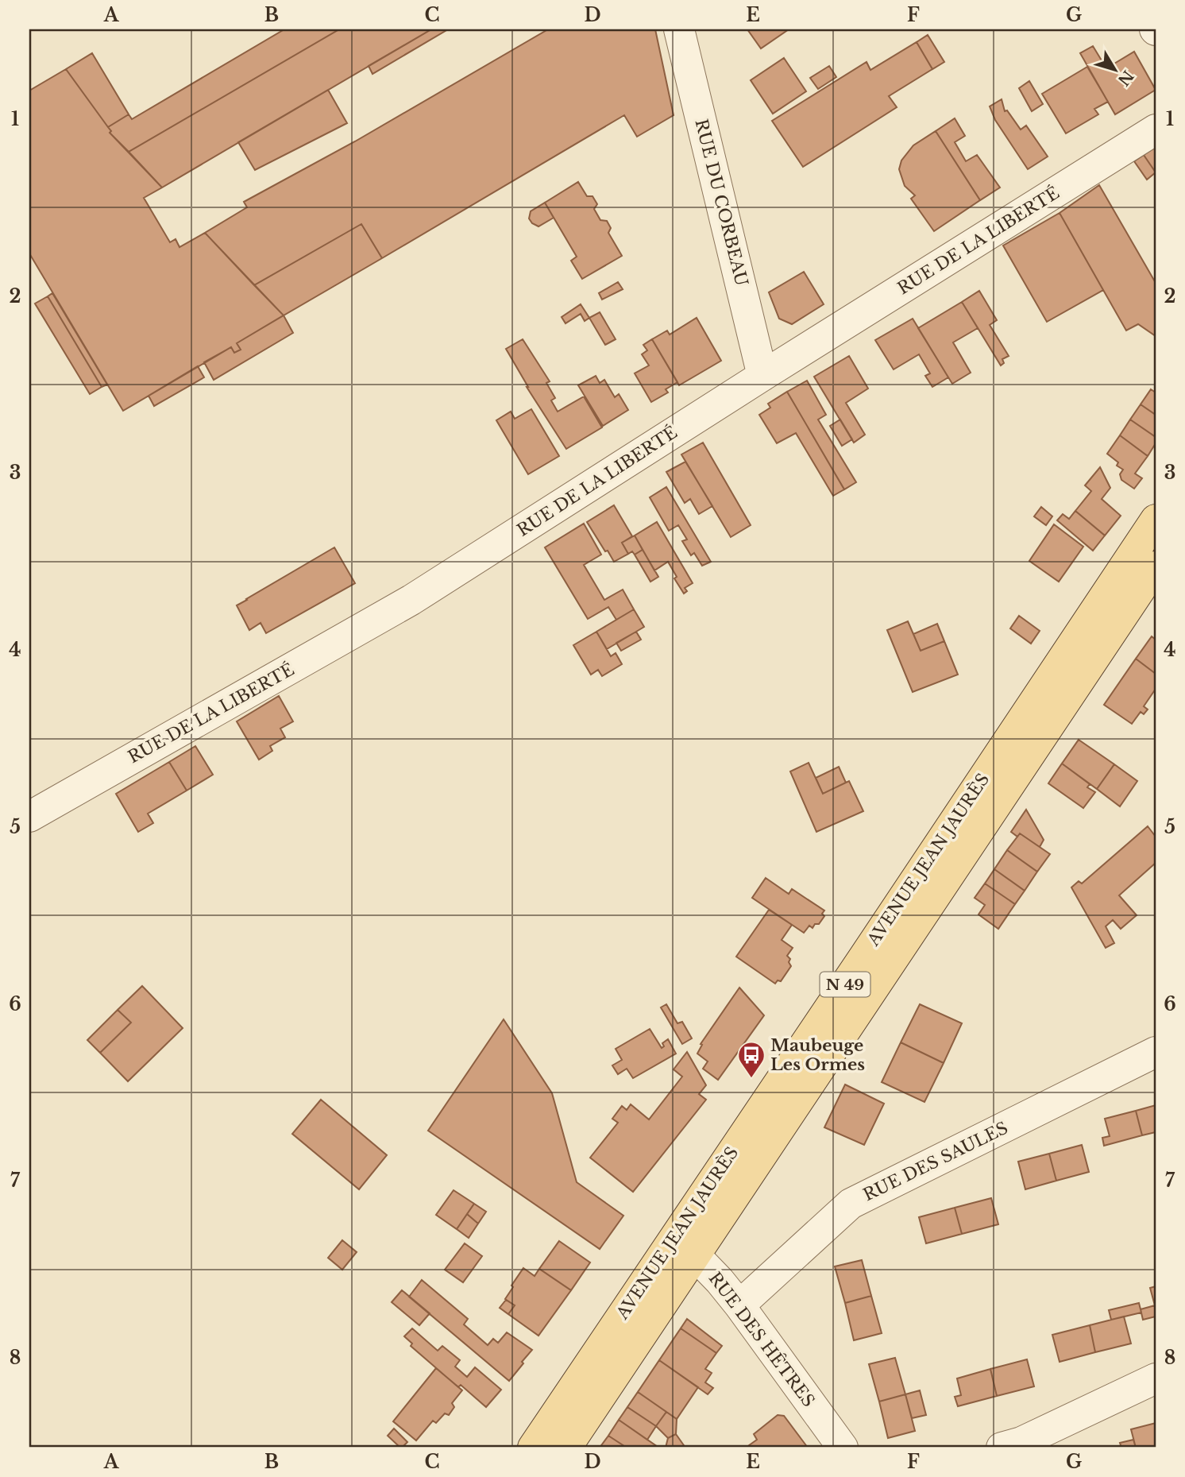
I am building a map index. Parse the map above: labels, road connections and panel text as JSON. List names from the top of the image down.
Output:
{
  "streets": {
    "main road": ["AVENUE JEAN JAURÈS", "N 49"],
    "street": [
      "RUE DU CORBEAU",
      "RUE DE LA LIBERTÉ",
      "RUE DES SAULES",
      "RUE DES HÊTRES"
    ]
  },
  "crossings": [
    ["RUE DU CORBEAU", "RUE DE LA LIBERTÉ"],
    ["AVENUE JEAN JAURÈS", "RUE DES HÊTRES"],
    ["RUE DES SAULES", "RUE DES HÊTRES"]
  ],
  "places": {
    "bus stop": ["Maubeuge Les Ormes"]
  },
  "north": "bottom right",
  "grid": {
    "columns": [
      "A",
      "B",
      "C",
      "D",
      "E",
      "F",
      "G"
    ],
    "rows": [
      "1",
      "2",
      "3",
      "4",
      "5",
      "6",
      "7",
      "8"
    ]
  }
}
